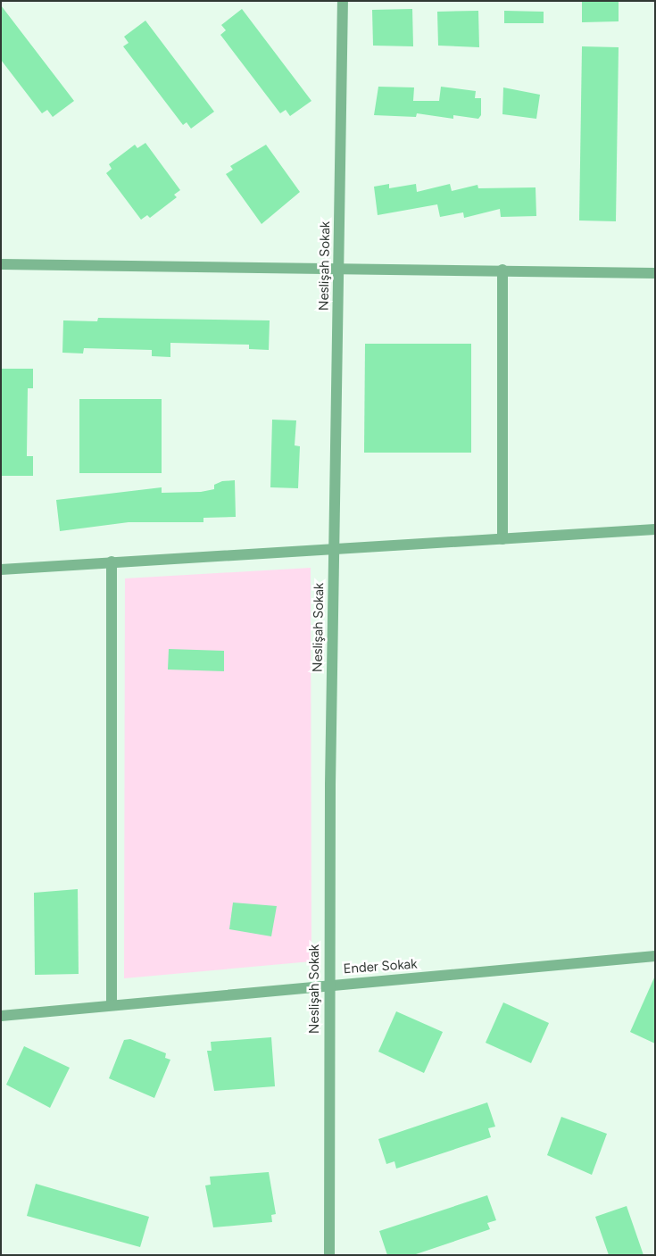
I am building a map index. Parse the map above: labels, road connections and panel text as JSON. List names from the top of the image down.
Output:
{
  "streets": {
    "street": ["Neslişah Sokak", "Ender Sokak"]
  },
  "crossings": [
    ["Neslişah Sokak", "Ender Sokak"]
  ]
}
